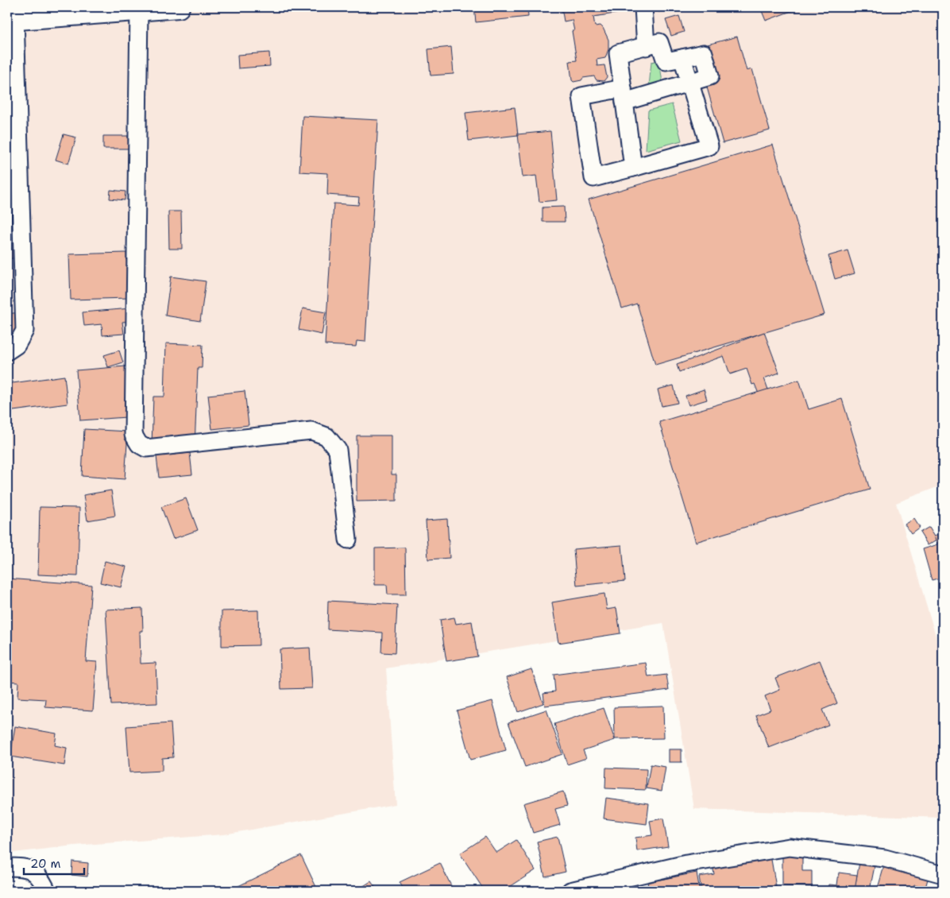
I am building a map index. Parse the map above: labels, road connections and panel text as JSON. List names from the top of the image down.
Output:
{
  "scale_bar": "20 m"
}
